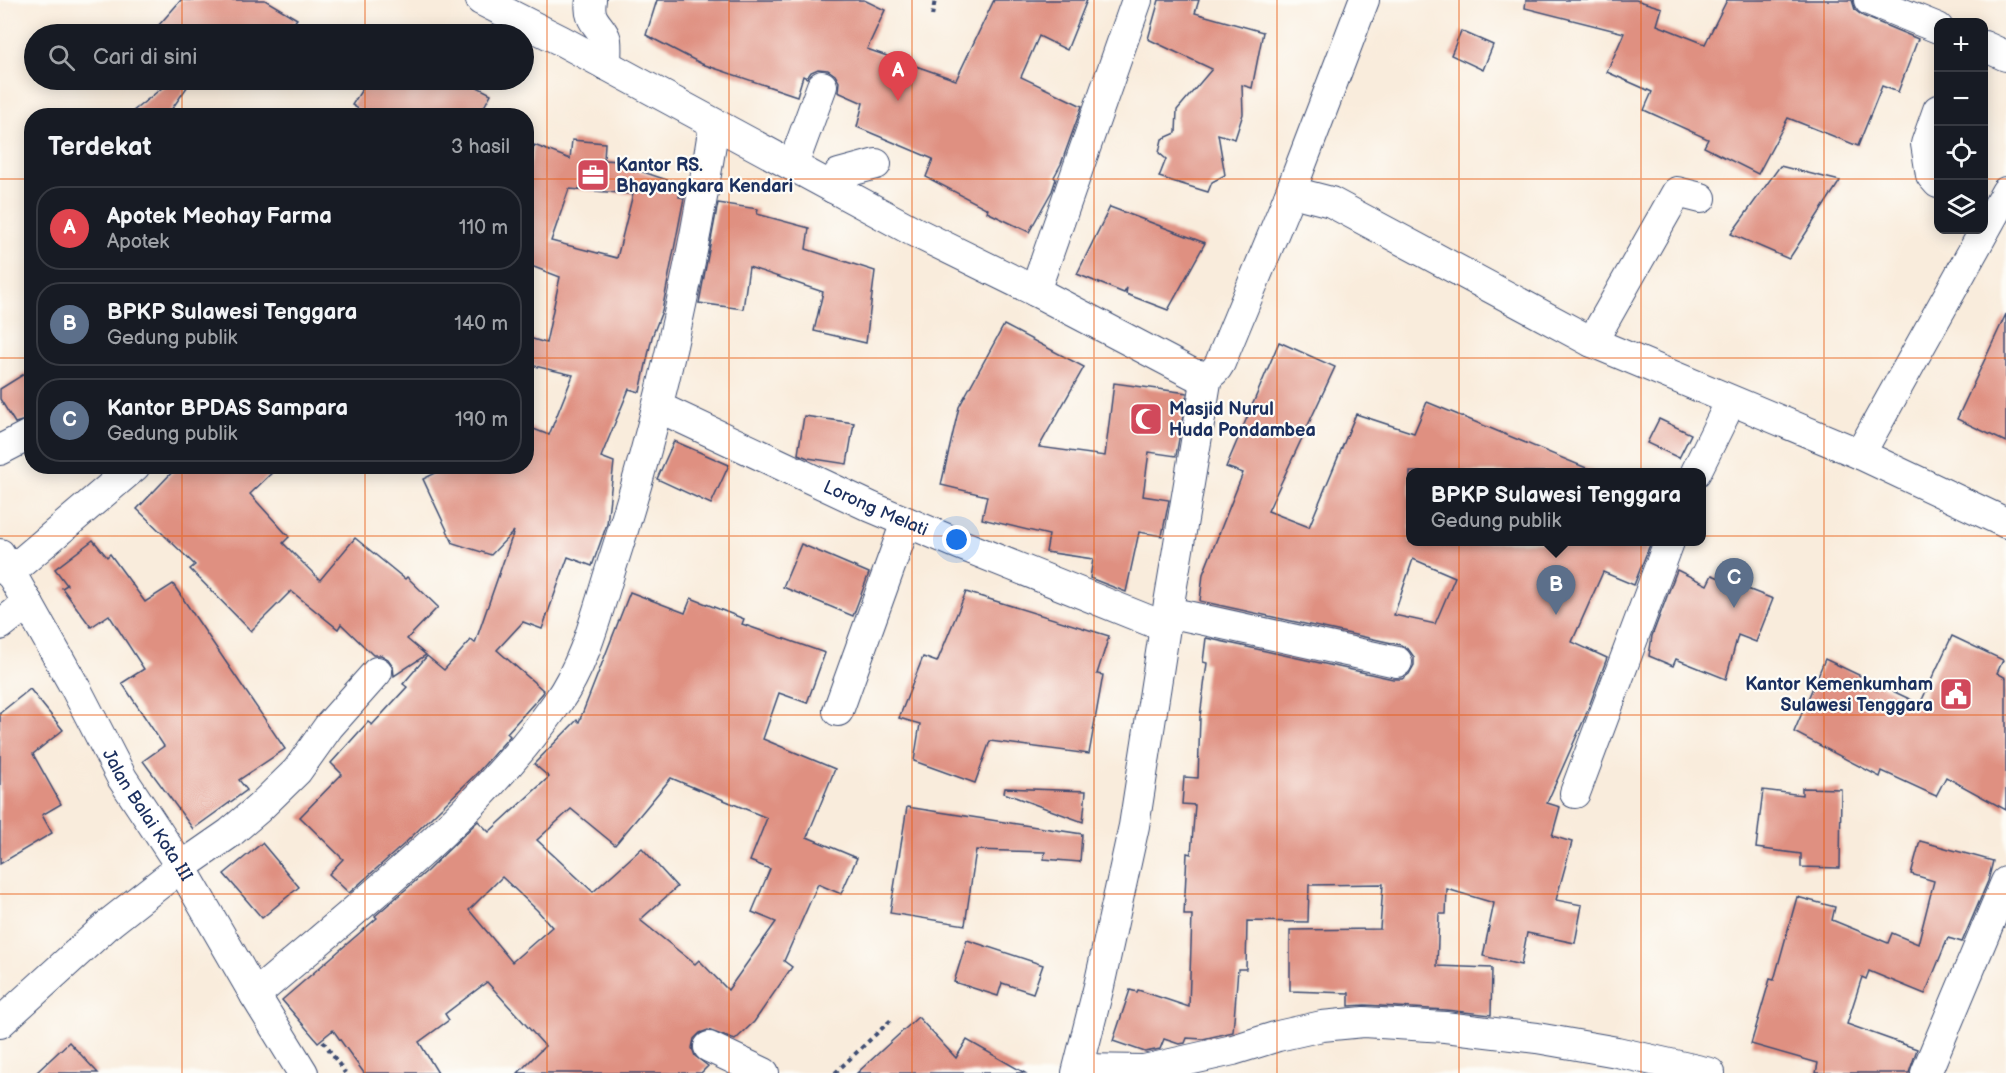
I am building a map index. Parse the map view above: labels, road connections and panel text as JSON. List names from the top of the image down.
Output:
{
  "streets": {
    "street": ["Lorong Melati", "Jalan Balai Kota III"]
  },
  "places": {
    "office": ["Kantor RS. Bhayangkara Kendari"],
    "mosque": ["Masjid Nurul Huda Pondambea"],
    "public building": ["Kantor Kemenkumham Sulawesi Tenggara"]
  },
  "page": {
    "map_buttons": ["+", "−"],
    "search": "Cari di sini",
    "pins": ["A", "C", "B"],
    "heading": ["Terdekat", "3 hasil"],
    "list": [
      {
        "mark": "A",
        "name": "Apotek Meohay Farma",
        "note": "Apotek",
        "value": "110 m"
      },
      {
        "mark": "B",
        "name": "BPKP Sulawesi Tenggara",
        "note": "Gedung publik",
        "value": "140 m"
      },
      {
        "mark": "C",
        "name": "Kantor BPDAS Sampara",
        "note": "Gedung publik",
        "value": "190 m"
      }
    ],
    "popup": ["BPKP Sulawesi Tenggara", "Gedung publik"]
  }
}
